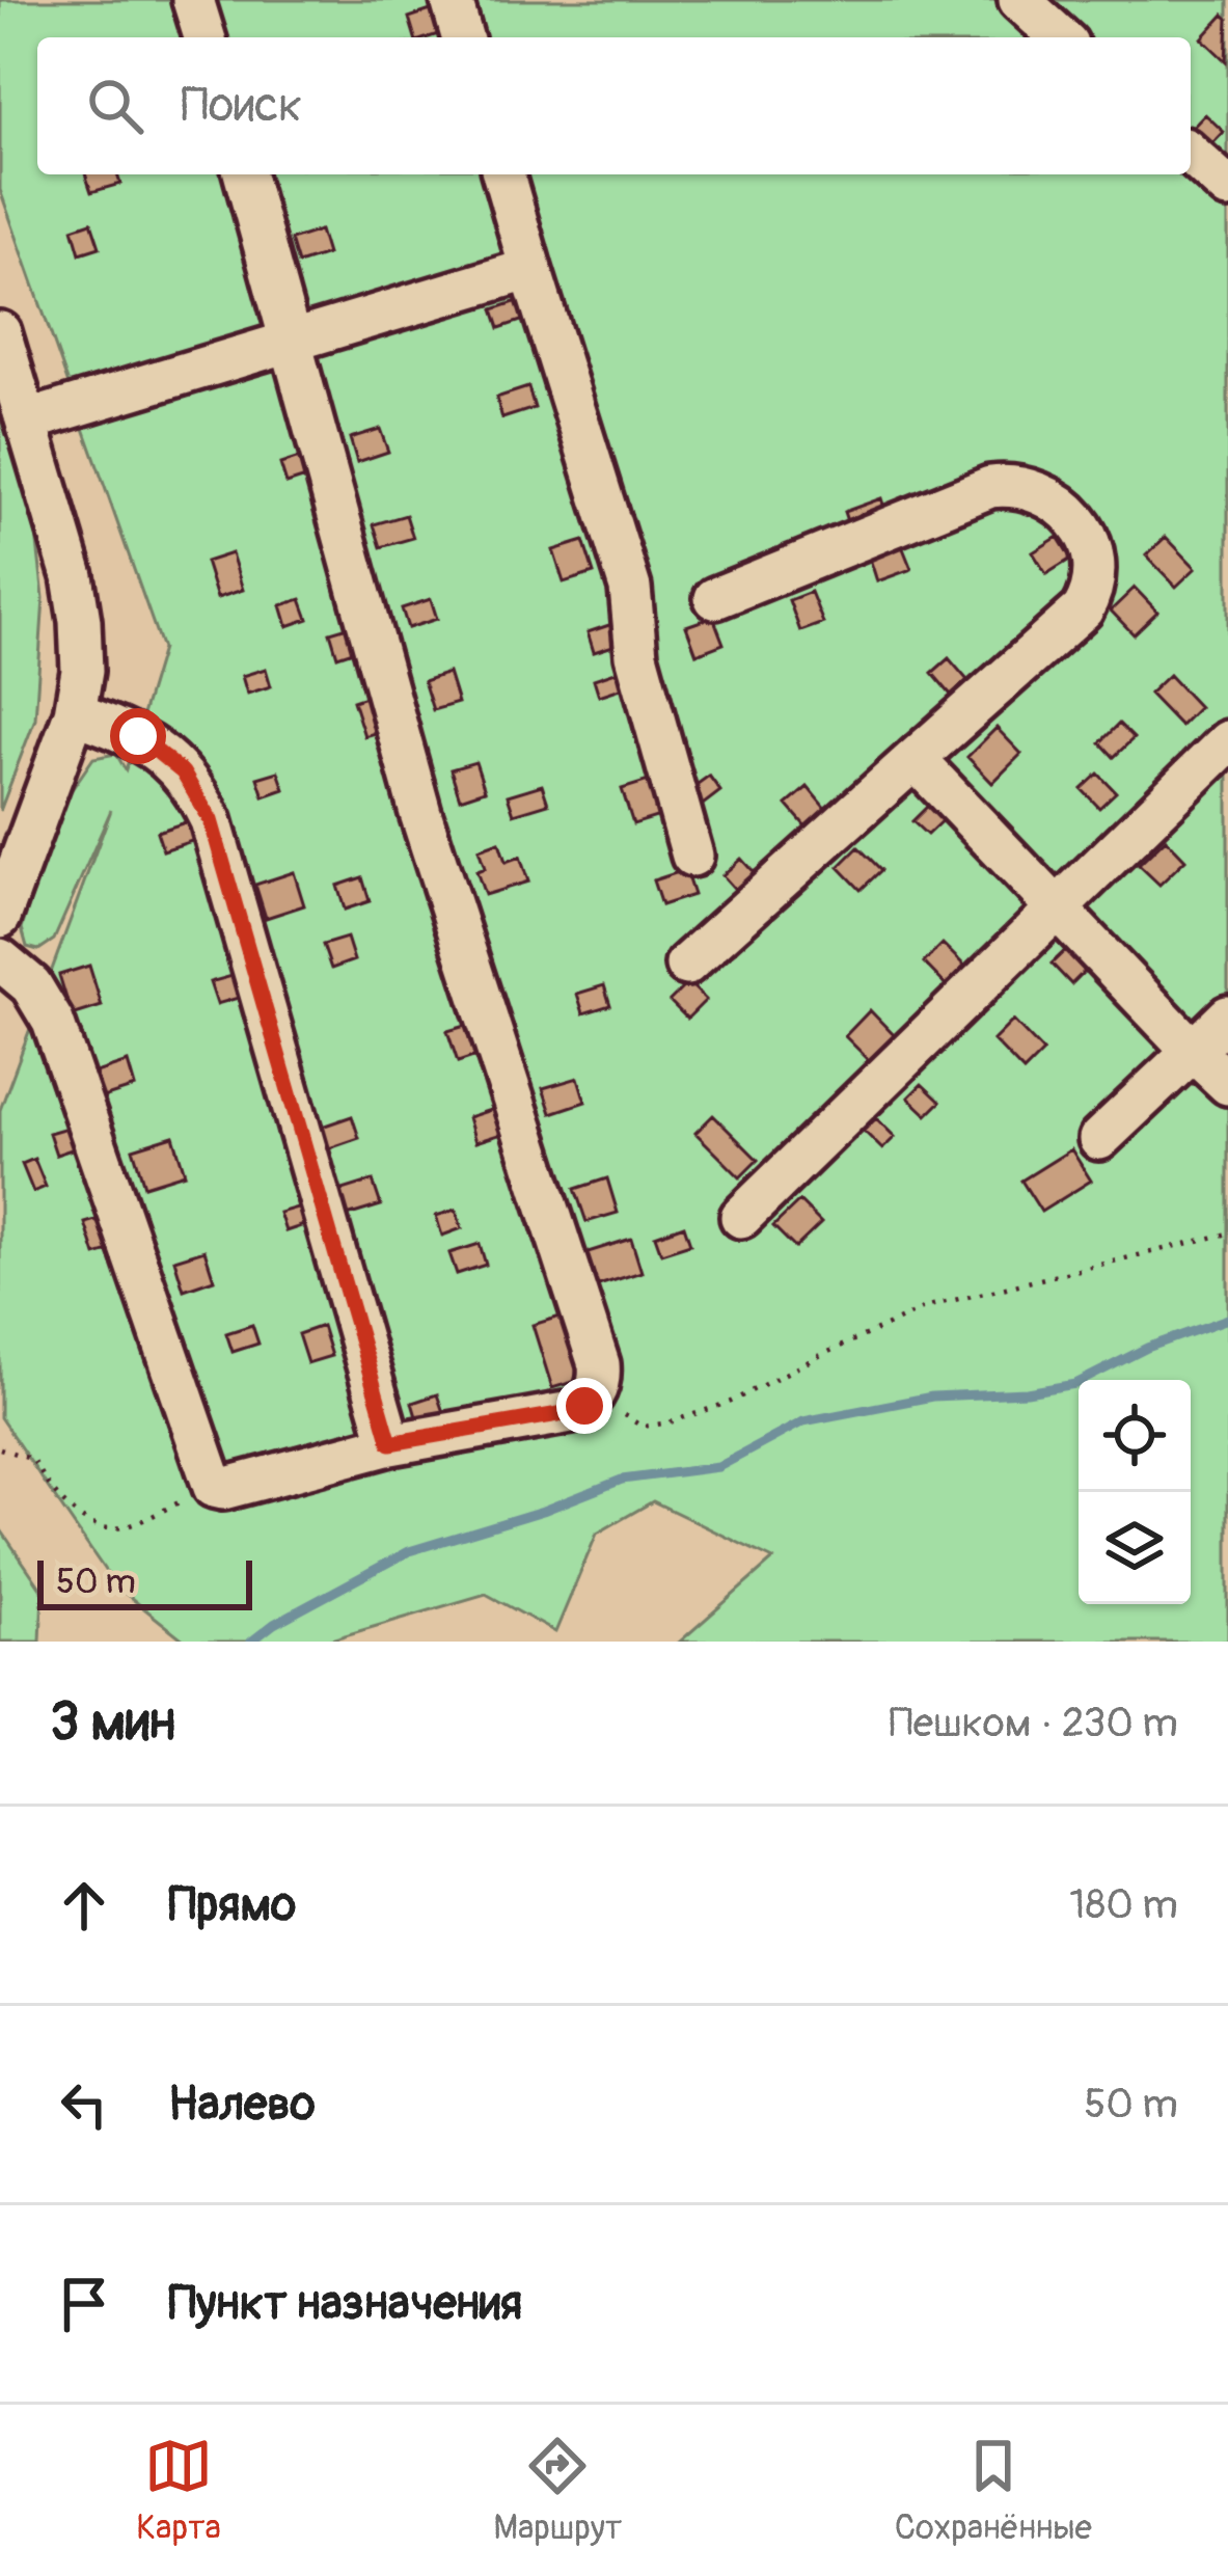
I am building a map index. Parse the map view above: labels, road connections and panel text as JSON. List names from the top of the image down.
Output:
{
  "scale_bar": "50 m",
  "page": {
    "search": "Поиск",
    "scale": "50 m",
    "heading": ["3 мин", "Пешком · 230 m"],
    "list": [
      ["Прямо", "180 m"],
      ["Налево", "50 m"],
      "Пункт назначения"
    ],
    "nav": ["Карта", "Маршрут", "Сохранённые"]
  }
}
